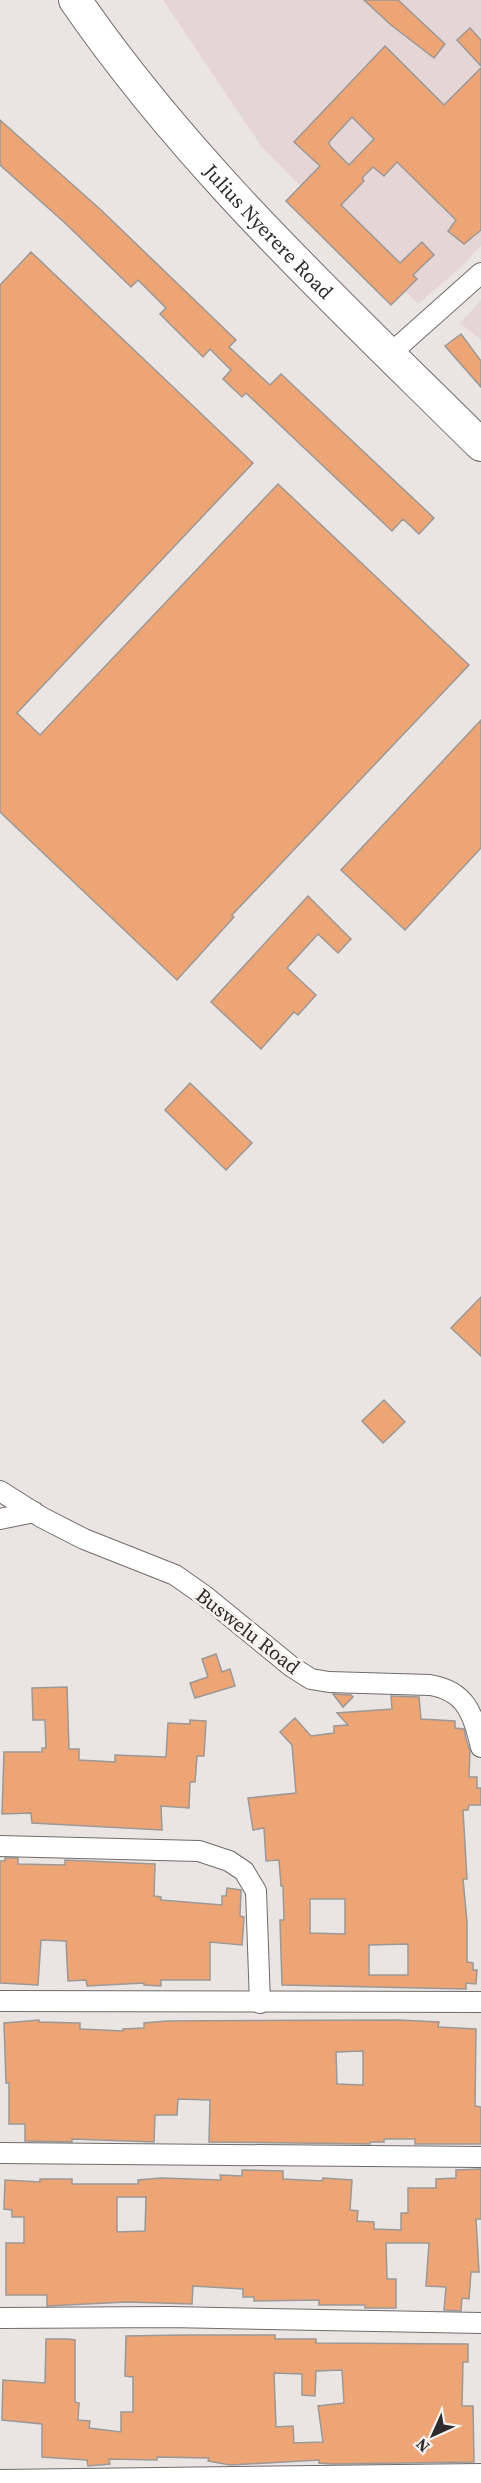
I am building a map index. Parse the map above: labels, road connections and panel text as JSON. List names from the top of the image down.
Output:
{
  "streets": {
    "highway": ["Julius Nyerere Road"],
    "street": ["Buswelu Road"]
  },
  "north": "bottom left"
}
